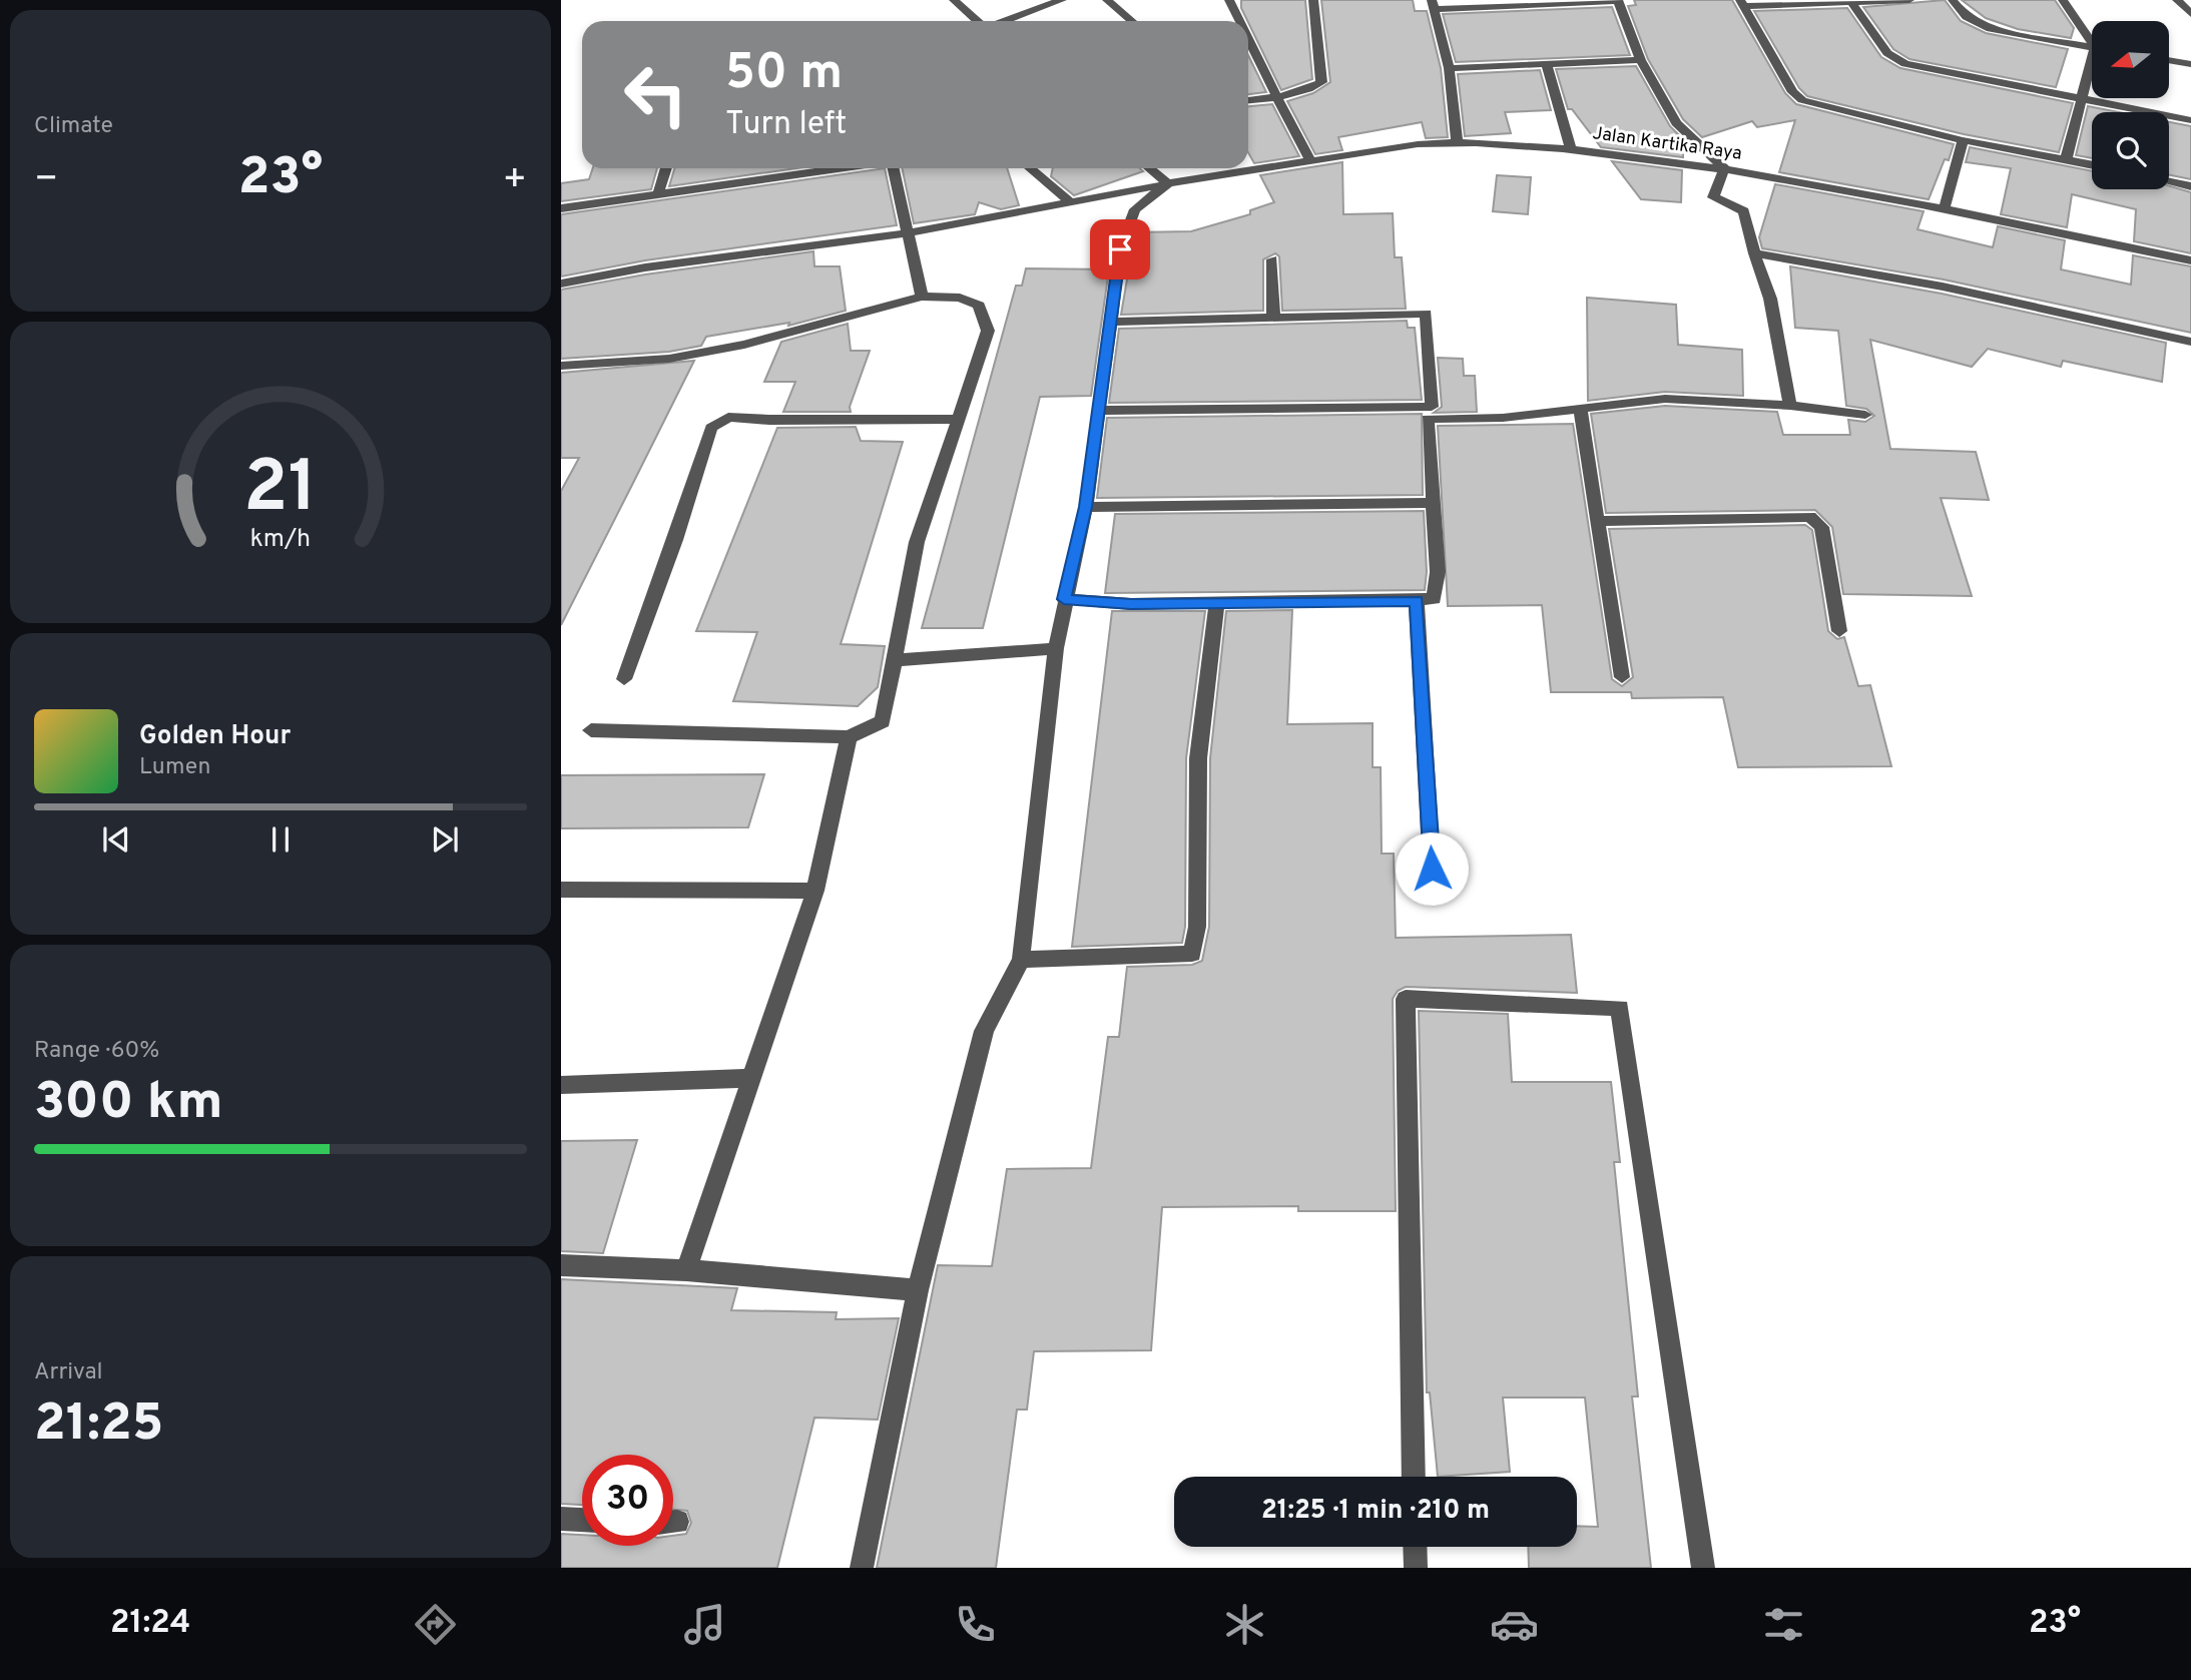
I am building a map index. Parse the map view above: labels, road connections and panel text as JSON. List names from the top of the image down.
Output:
{
  "streets": {
    "street": ["Jalan Kartika Raya"]
  },
  "north": "left",
  "page": {
    "tile": [
      "Climate",
      ["Range · 60%", "300 km"],
      ["Arrival", "21:25"]
    ],
    "turn": ["50 m", "Turn left"],
    "heat": ["−", "23°", "+"],
    "song": ["Golden Hour", "Lumen"],
    "limit": "30",
    "trip": "21:25 · 1 min · 210 m",
    "tabs": ["21:24", "23°"],
    "gauge": ["21", "km/h"]
  }
}
